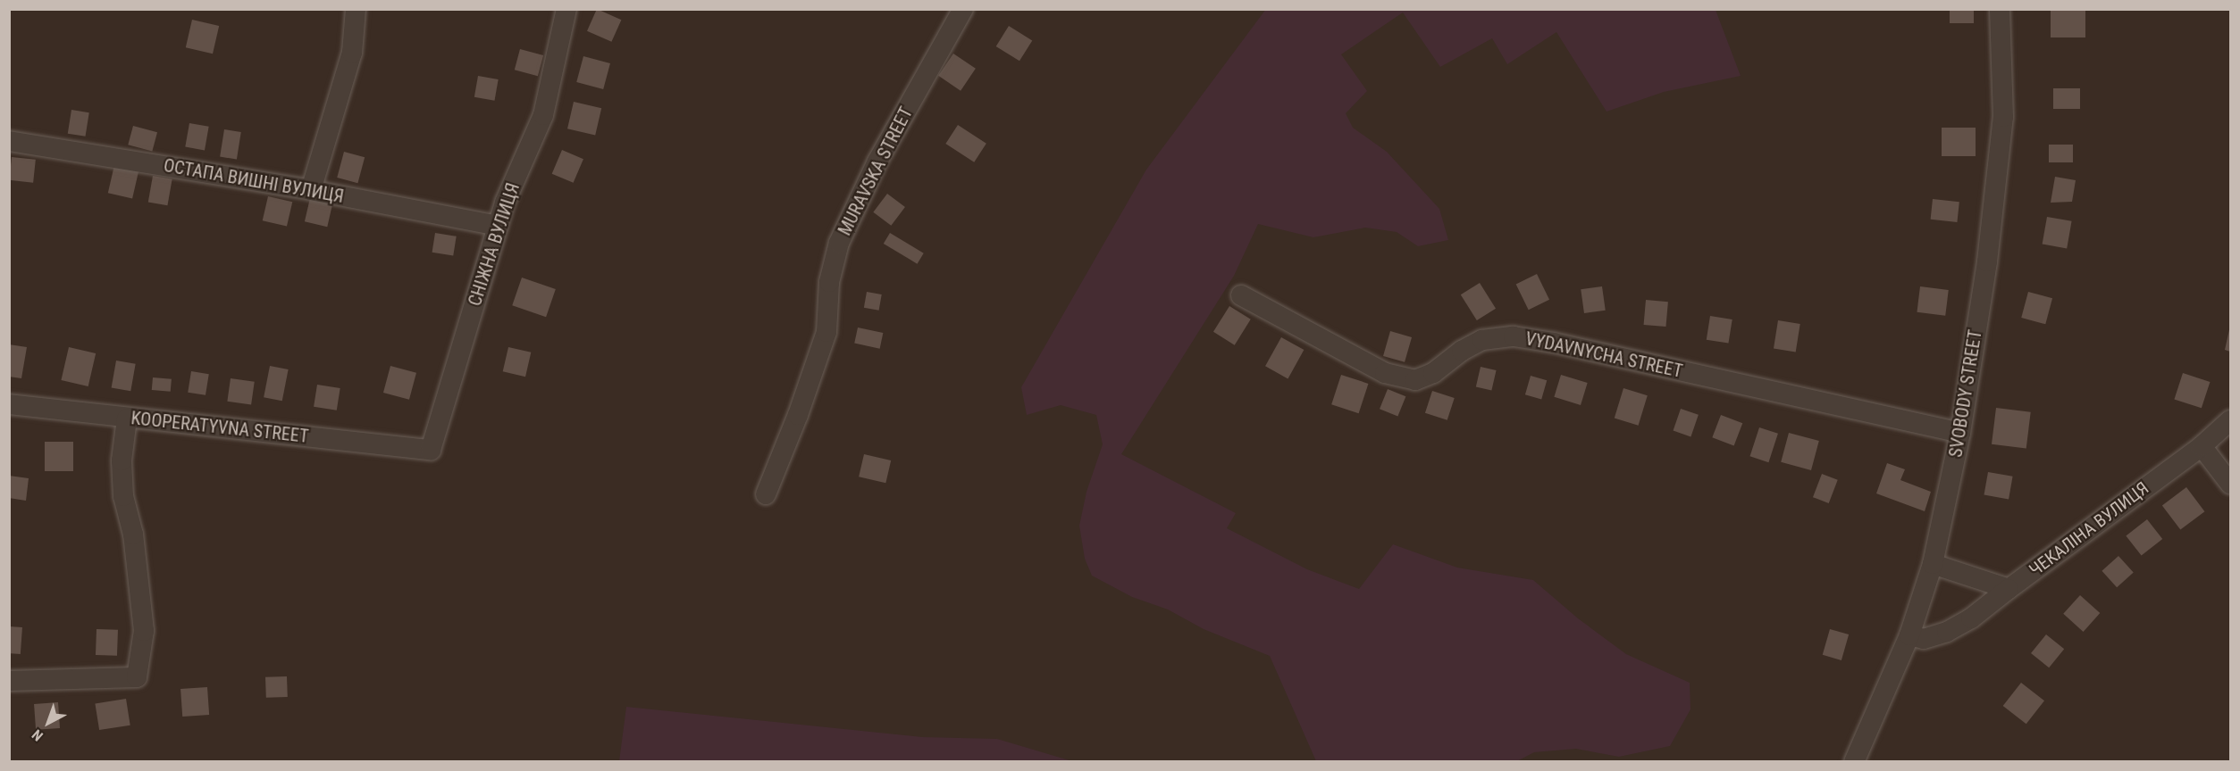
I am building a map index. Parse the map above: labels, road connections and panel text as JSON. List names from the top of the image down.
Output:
{
  "streets": {
    "street": [
      "MURAVSKA STREET",
      "ОСТАПА ВИШНІ ВУЛИЦЯ",
      "СНІЖНА ВУЛИЦЯ",
      "VYDAVNYCHA STREET",
      "SVOBODY STREET",
      "KOOPERATYVNA STREET",
      "ЧЕКАЛІНА ВУЛИЦЯ"
    ]
  },
  "crossings": [
    ["ОСТАПА ВИШНІ ВУЛИЦЯ", "СНІЖНА ВУЛИЦЯ"],
    ["СНІЖНА ВУЛИЦЯ", "KOOPERATYVNA STREET"],
    ["VYDAVNYCHA STREET", "SVOBODY STREET"],
    ["SVOBODY STREET", "ЧЕКАЛІНА ВУЛИЦЯ"]
  ],
  "north": "bottom left"
}
